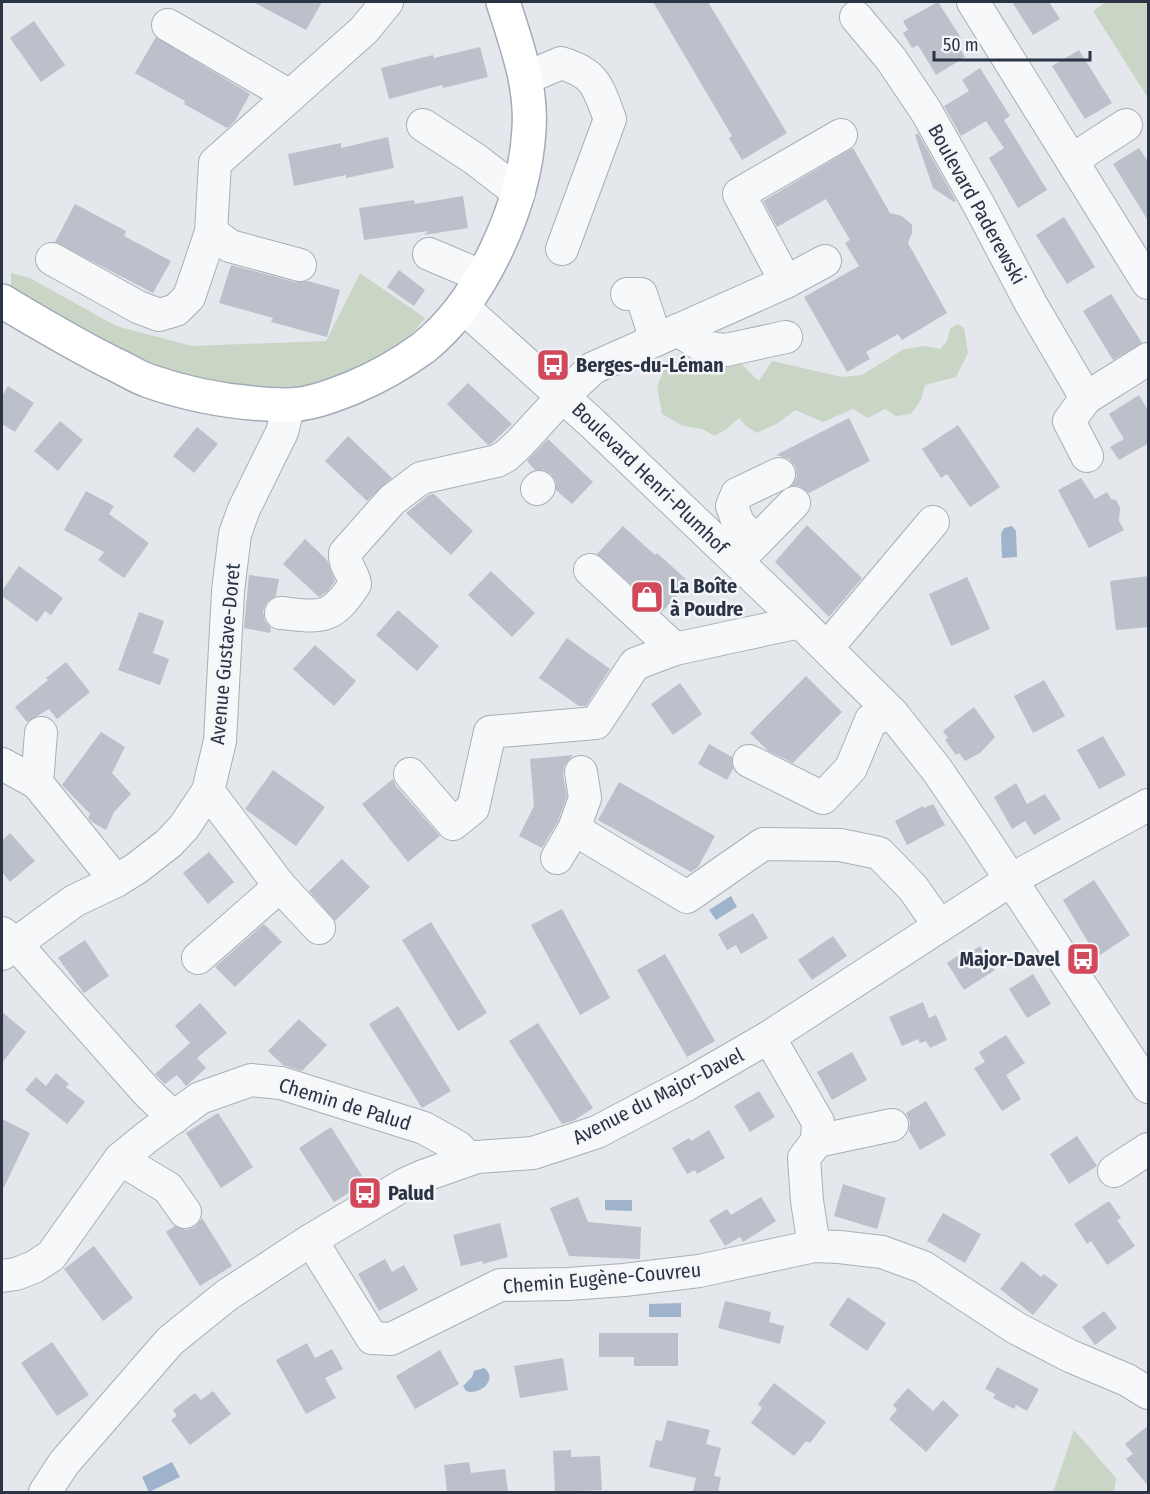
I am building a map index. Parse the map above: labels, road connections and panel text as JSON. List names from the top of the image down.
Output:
{
  "streets": {
    "street": [
      "Boulevard Paderewski",
      "Boulevard Henri-Plumhof",
      "Avenue Gustave-Doret",
      "Avenue du Major-Davel",
      "Chemin de Palud",
      "Chemin Eugène-Couvreu"
    ]
  },
  "crossings": [
    ["Boulevard Henri-Plumhof", "Avenue du Major-Davel"],
    ["Avenue du Major-Davel", "Chemin de Palud"],
    ["Avenue du Major-Davel", "Chemin Eugène-Couvreu"]
  ],
  "places": {
    "bus stop": ["Berges-du-Léman", "Major-Davel", "Palud"],
    "shop": ["La Boîte à Poudre"]
  },
  "scale_bar": "50 m"
}
